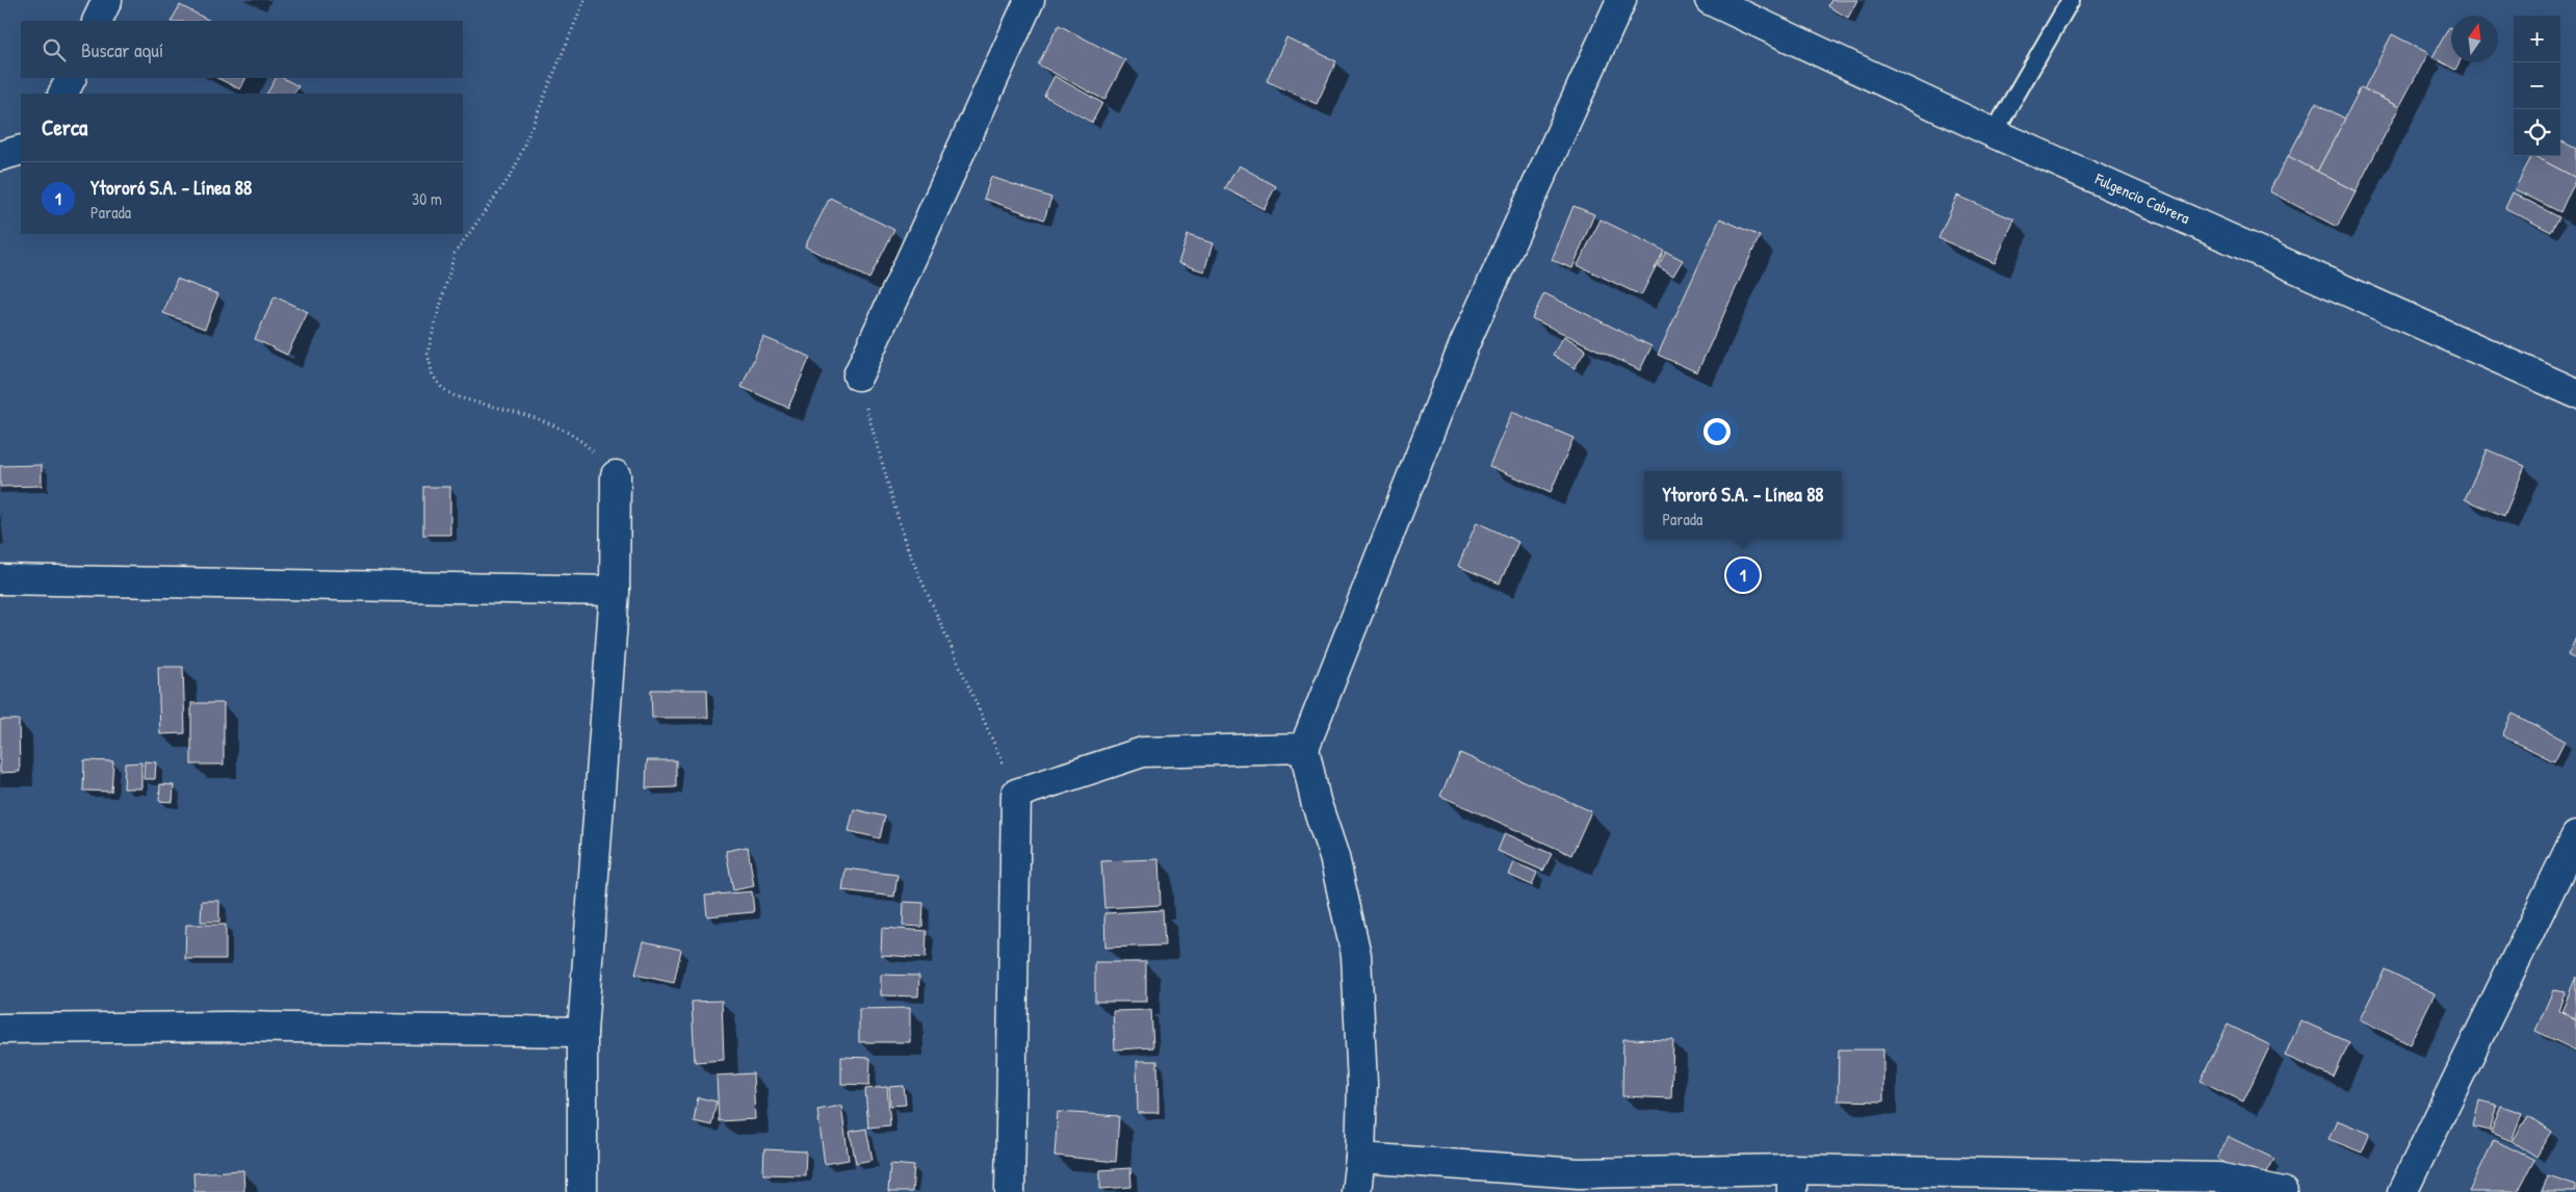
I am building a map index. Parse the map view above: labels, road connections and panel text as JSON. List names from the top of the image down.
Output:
{
  "streets": {
    "street": ["Fulgencio Cabrera"]
  },
  "north": "top",
  "page": {
    "map_buttons": ["+", "−"],
    "search": "Buscar aquí",
    "heading": "Cerca",
    "list": [
      {
        "mark": "1",
        "name": "Ytororó S.A. - Línea 88",
        "note": "Parada",
        "value": "30 m"
      }
    ],
    "popup": ["Ytororó S.A. - Línea 88", "Parada"],
    "pins": "1"
  }
}
